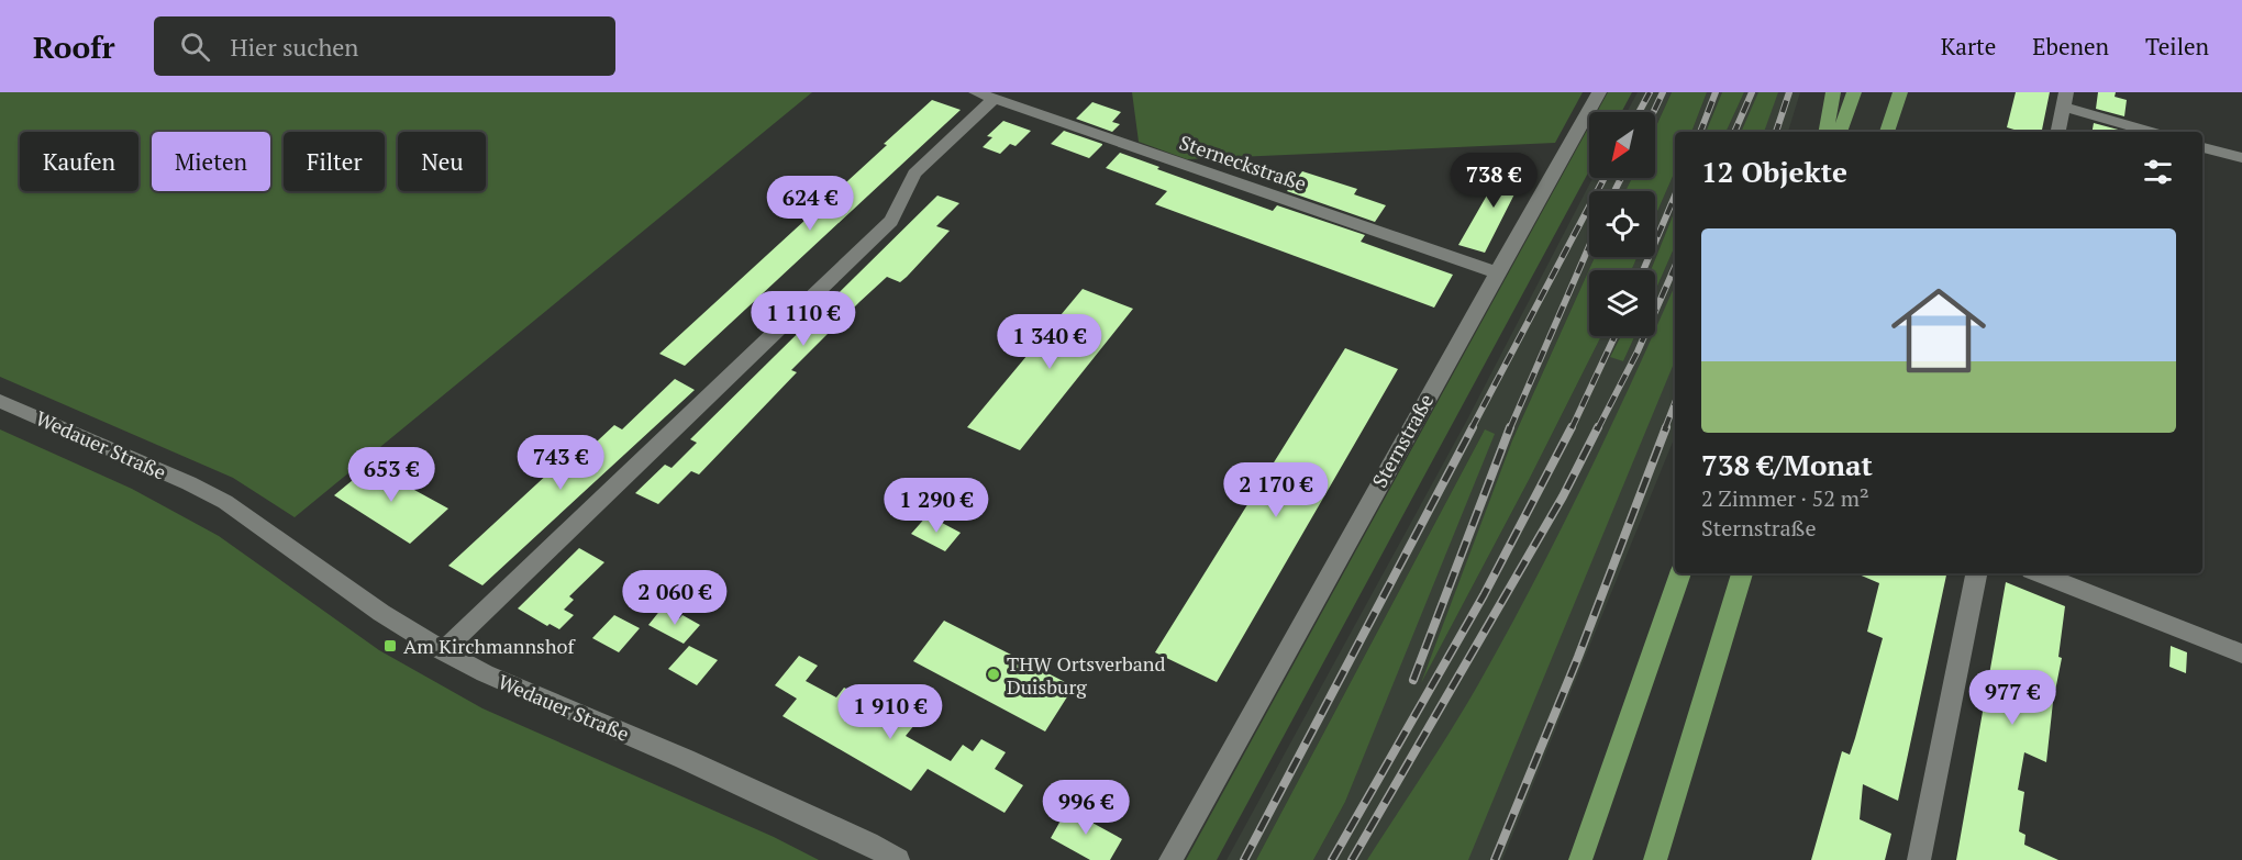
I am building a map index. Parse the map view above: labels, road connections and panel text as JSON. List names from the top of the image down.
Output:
{
  "streets": {
    "street": ["Sterneckstraße", "Sternstraße", "Wedauer Straße"]
  },
  "crossings": [
    ["Sterneckstraße", "Sternstraße"]
  ],
  "places": {
    "transit": ["Am Kirchmannshof"],
    "other": ["THW Ortsverband Duisburg"]
  },
  "north": "bottom left",
  "page": {
    "header": "Roofr",
    "search": "Hier suchen",
    "nav": ["Karte", "Ebenen", "Teilen"],
    "chip": [
      "Kaufen",
      "Mieten",
      "Filter",
      "Neu"
    ],
    "heading": "12 Objekte",
    "price": [
      "738 €",
      "624 €",
      "1 110 €",
      "1 340 €",
      "743 €",
      "653 €",
      "2 170 €",
      "1 290 €",
      "2 060 €",
      "977 €",
      "1 910 €",
      "996 €"
    ],
    "list": [
      {
        "name": "738 €/Monat",
        "note": "2 Zimmer · 52 m² · Sternstraße"
      }
    ]
  }
}
